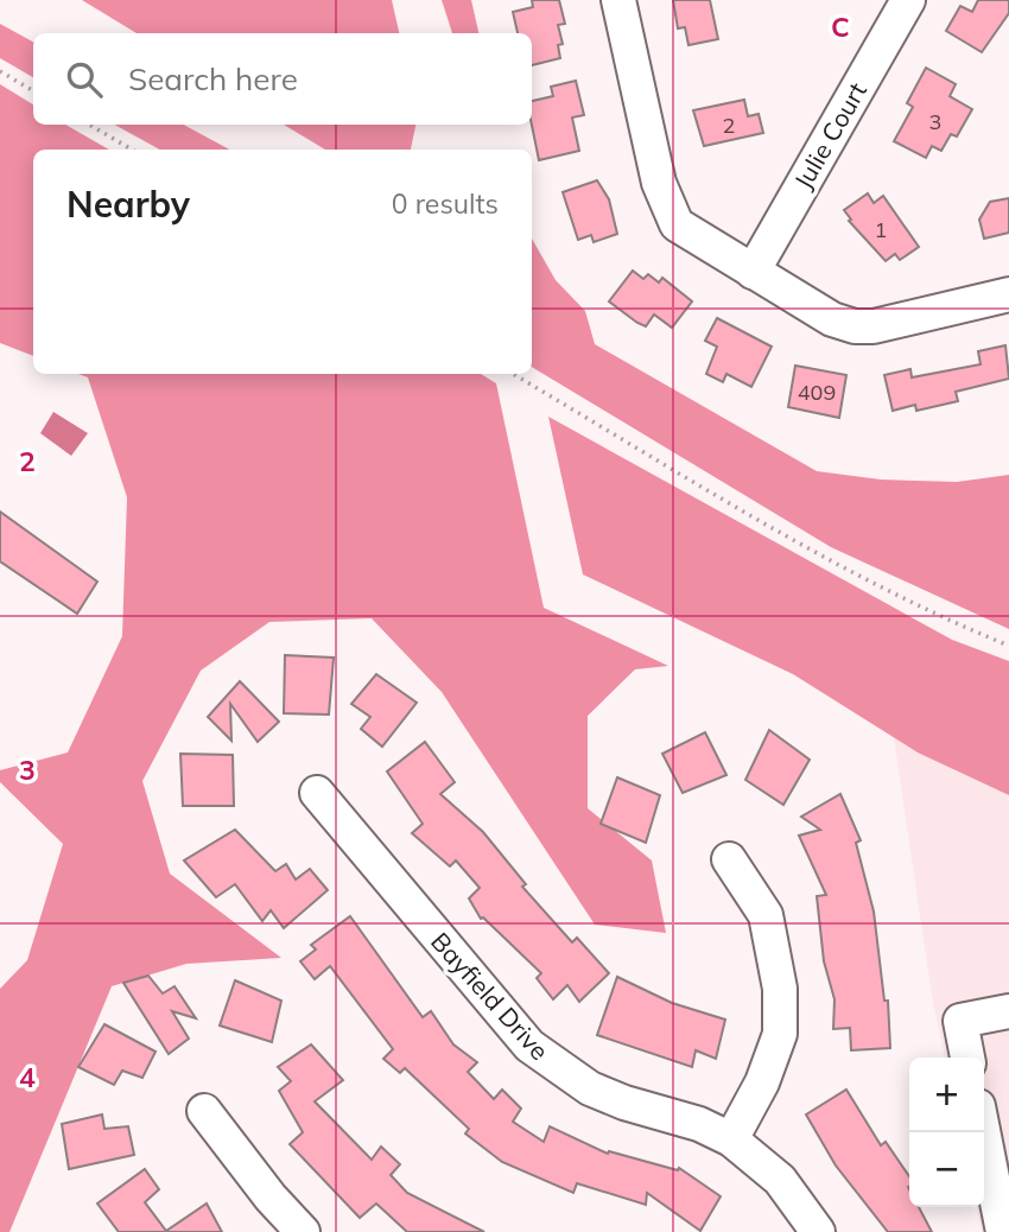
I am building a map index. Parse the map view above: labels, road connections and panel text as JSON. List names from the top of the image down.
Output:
{
  "streets": {
    "street": ["Julie Court", "Bayfield Drive"]
  },
  "house_numbers": [
    "3",
    "2",
    "1",
    "409"
  ],
  "page": {
    "search": "Search here",
    "heading": ["Nearby", "0 results"],
    "map_buttons": ["+", "−"]
  },
  "grid": {
    "columns": ["C"],
    "rows": ["2", "3", "4"]
  }
}
